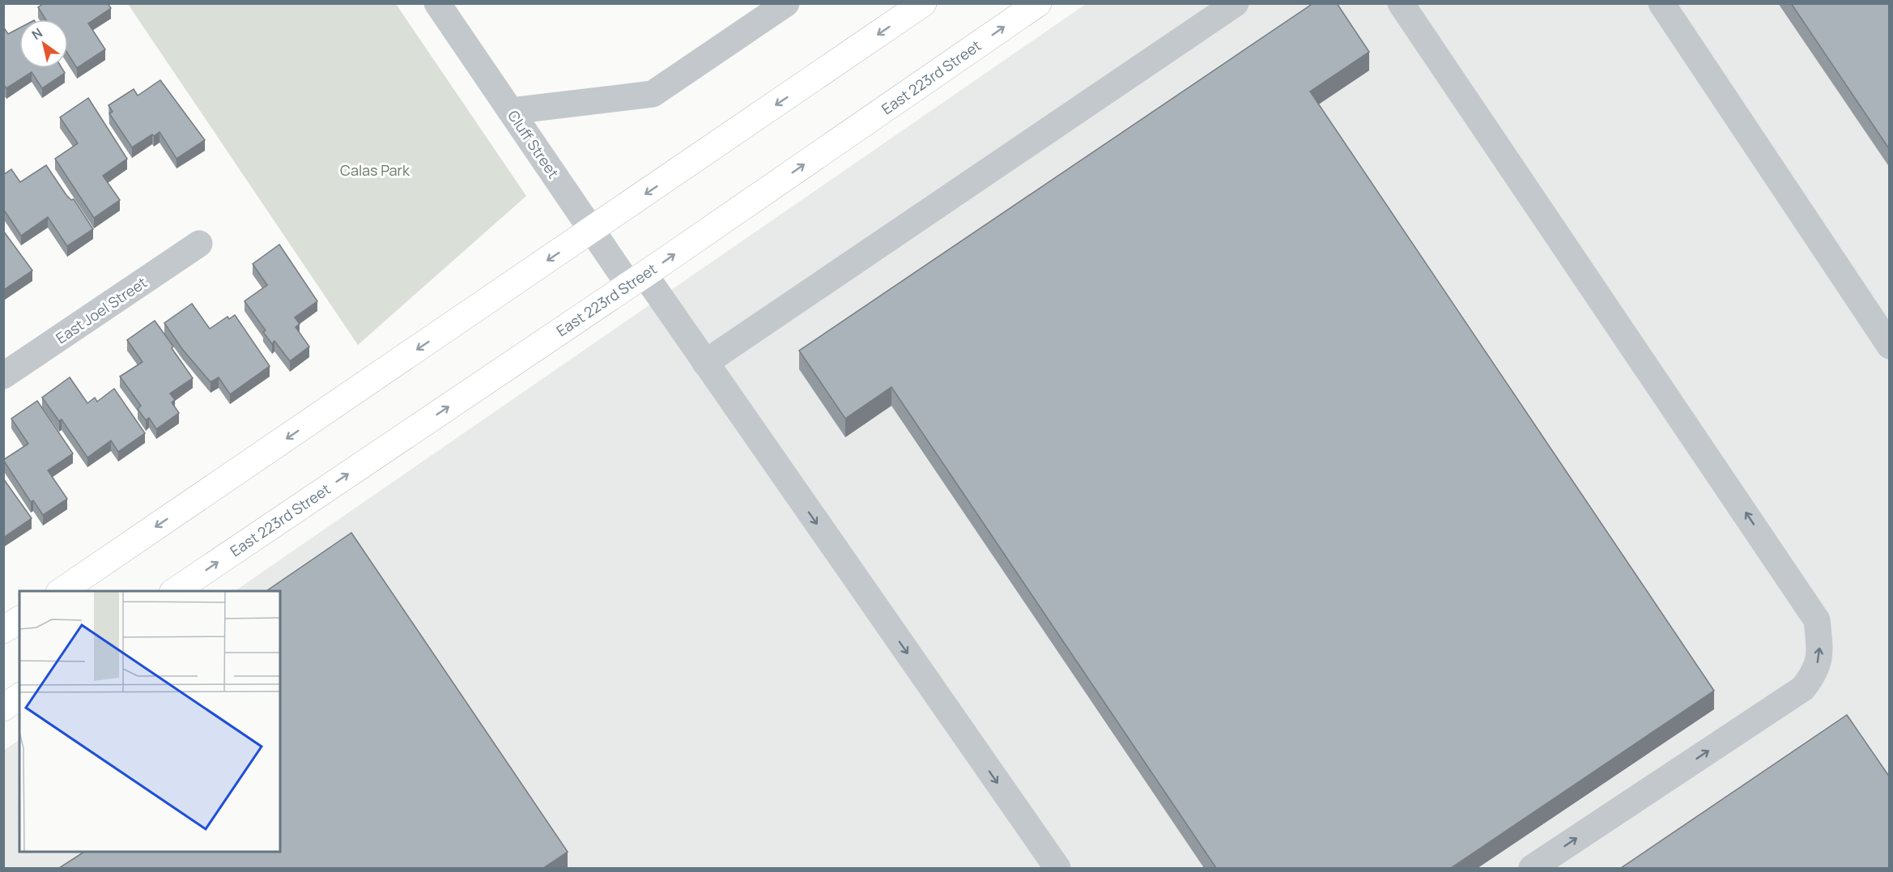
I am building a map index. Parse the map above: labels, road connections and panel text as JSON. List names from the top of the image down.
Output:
{
  "streets": {
    "main road": ["East 223rd Street"],
    "street": ["Cluff Street", "East Joel Street"]
  },
  "crossings": [
    ["East 223rd Street", "Cluff Street"]
  ],
  "one_way": ["Cluff Street"],
  "parks": ["Calas Park"],
  "north": "top left"
}
